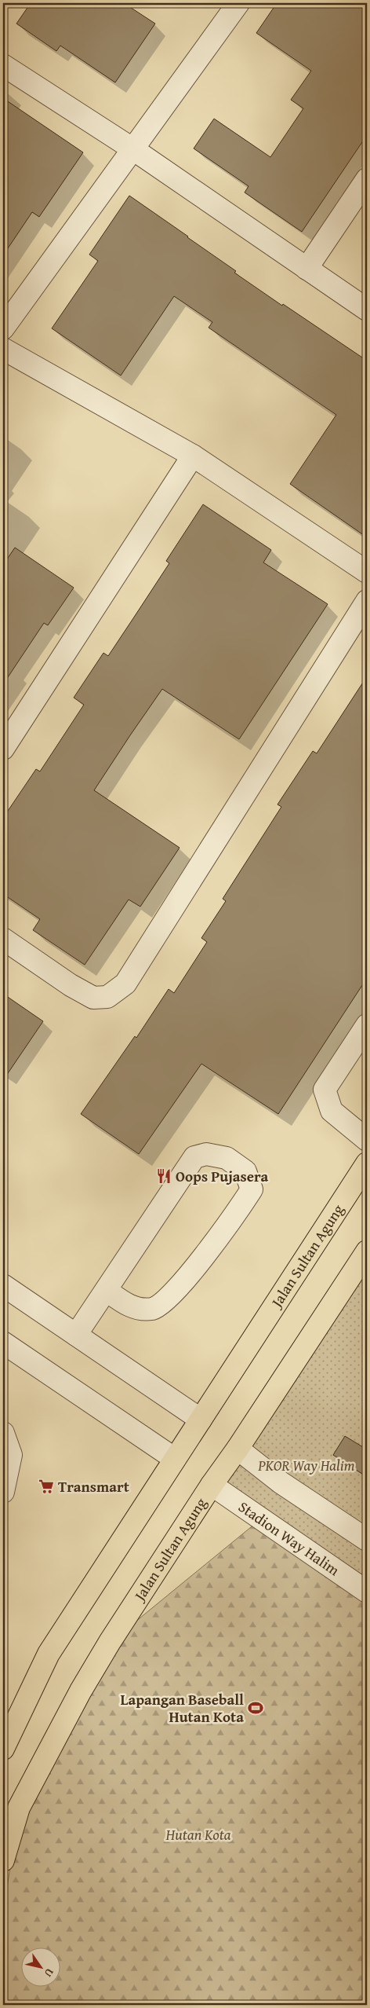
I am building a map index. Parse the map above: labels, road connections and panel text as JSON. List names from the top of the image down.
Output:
{
  "streets": {
    "main road": ["Jalan Sultan Agung"],
    "street": ["Stadion Way Halim"]
  },
  "crossings": [
    ["Jalan Sultan Agung", "Stadion Way Halim"]
  ],
  "parks": ["PKOR Way Halim", "Hutan Kota"],
  "places": {
    "restaurant": ["Oops Pujasera"],
    "supermarket": ["Transmart"],
    "sports": ["Lapangan Baseball Hutan Kota"]
  },
  "north": "bottom right"
}
